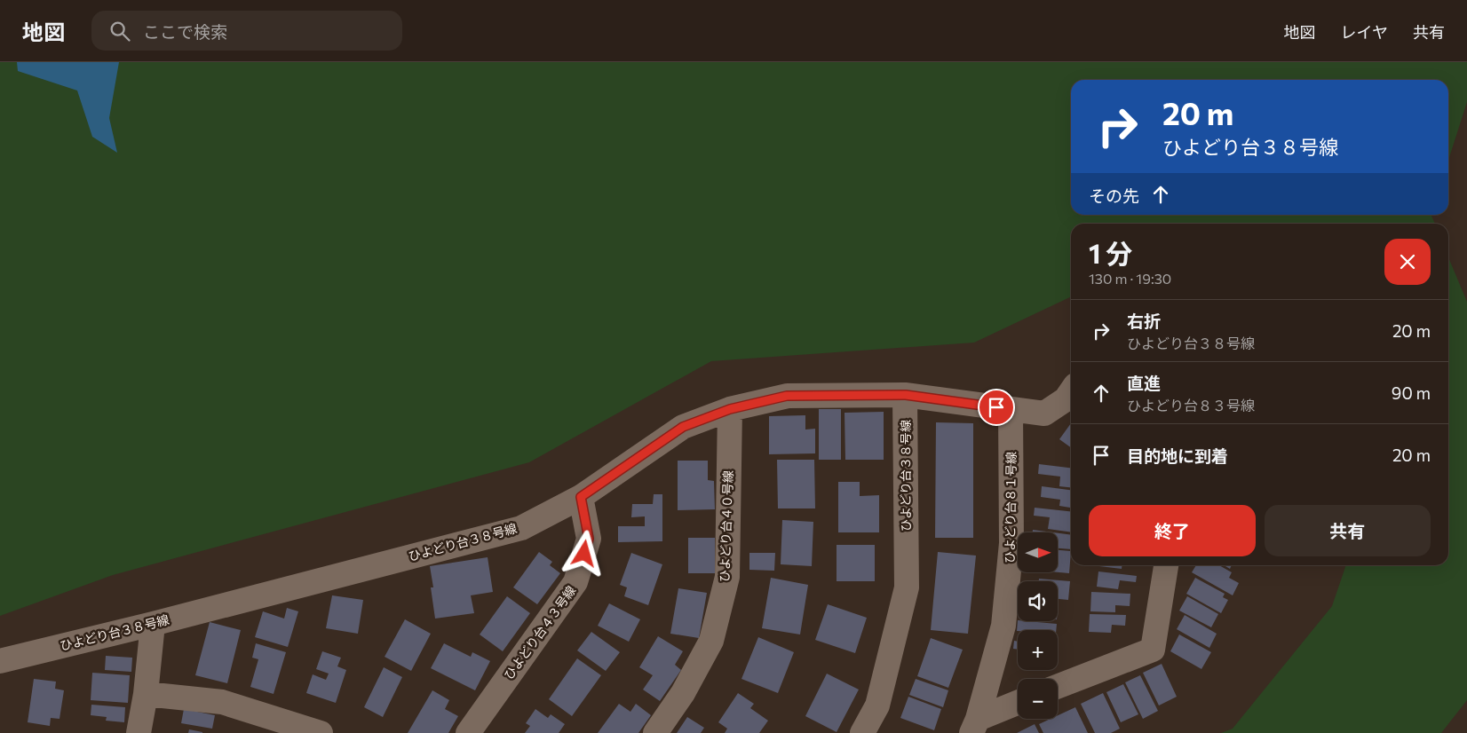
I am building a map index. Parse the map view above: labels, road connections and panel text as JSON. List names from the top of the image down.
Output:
{
  "streets": {
    "street": [
      "ひよどり台３８号線",
      "ひよどり台８１号線",
      "ひよどり台４０号線",
      "ひよどり台４３号線"
    ]
  },
  "crossings": [
    ["ひよどり台３８号線", "ひよどり台４０号線"],
    ["ひよどり台３８号線", "ひよどり台４３号線"]
  ],
  "north": "right",
  "page": {
    "header": "地図",
    "search": "ここで検索",
    "nav": ["地図", "レイヤ", "共有"],
    "turn": ["20 m", "ひよどり台３８号線"],
    "then": "その先",
    "heading": ["1 分", "130 m · 19:30"],
    "list": [
      {
        "name": "右折",
        "note": "ひよどり台３８号線",
        "value": "20 m"
      },
      {
        "name": "直進",
        "note": "ひよどり台８３号線",
        "value": "90 m"
      },
      {
        "name": "目的地に到着",
        "value": "20 m"
      }
    ],
    "buttons": ["終了", "共有"],
    "map_buttons": ["+", "−"]
  }
}
